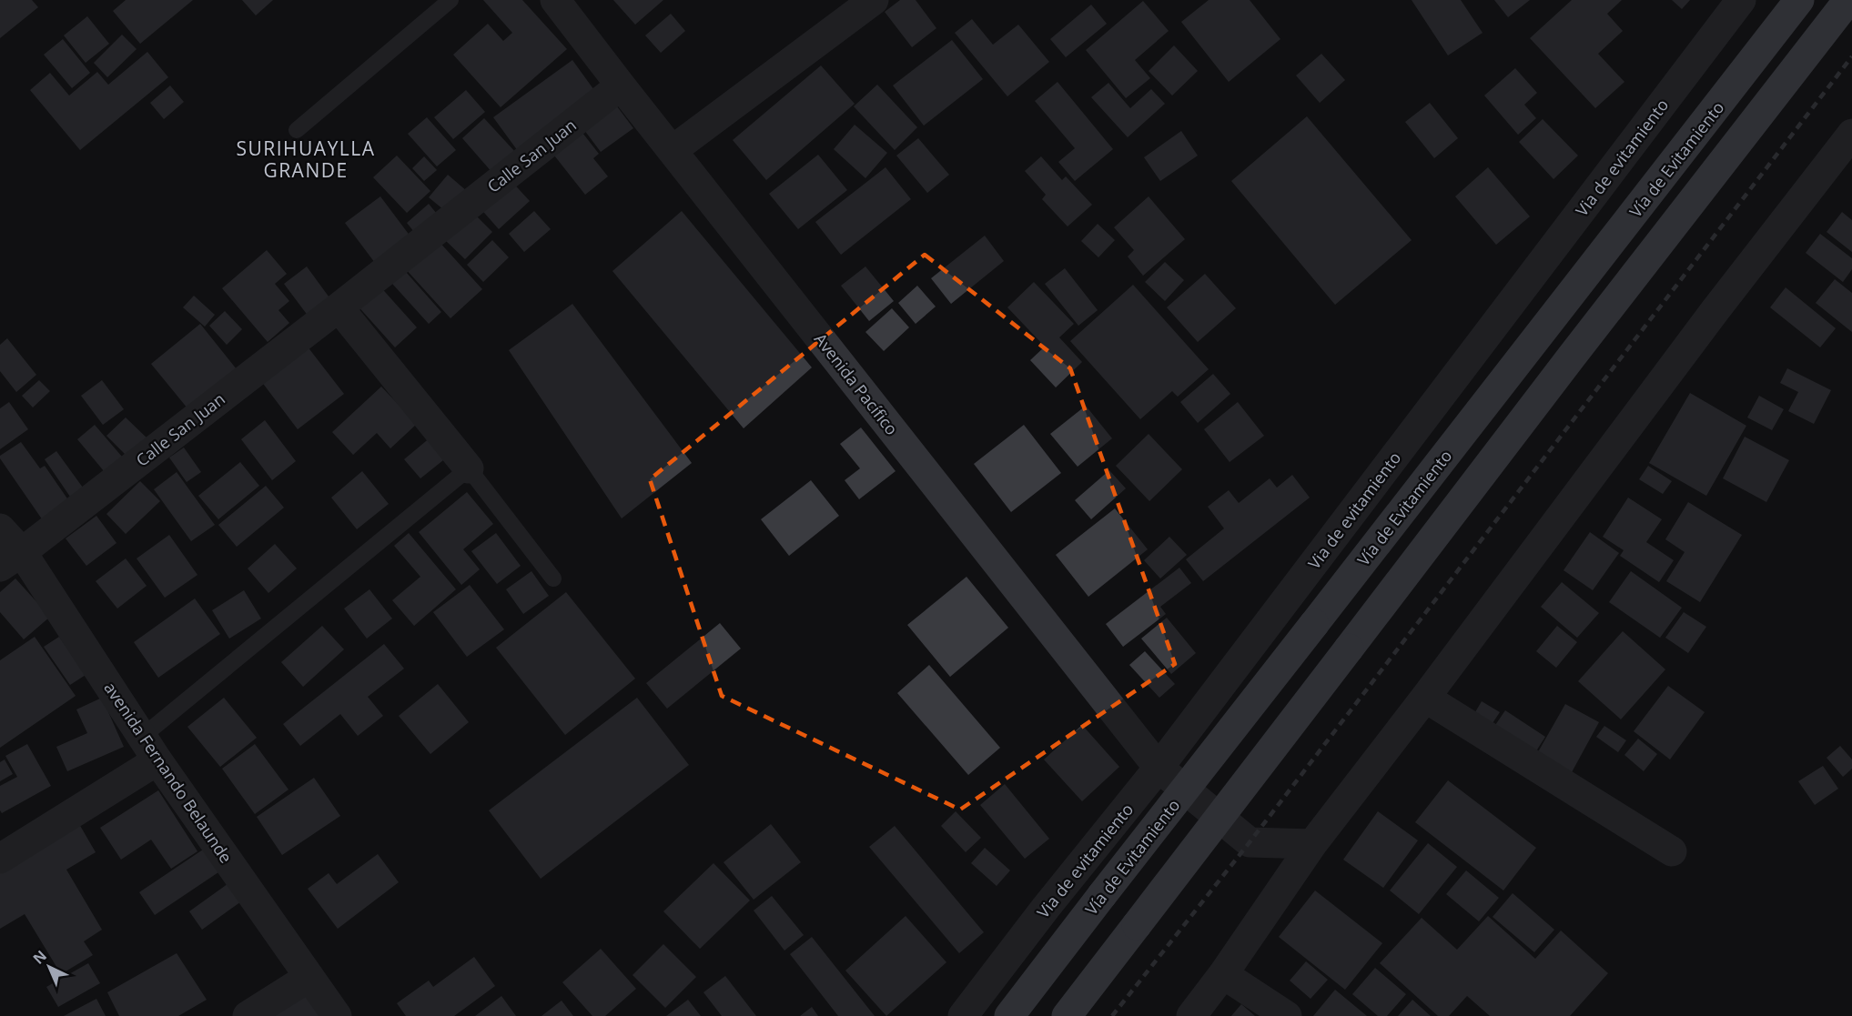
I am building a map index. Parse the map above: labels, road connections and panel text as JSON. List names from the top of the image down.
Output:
{
  "streets": {
    "highway": ["Vía de Evitamiento"],
    "street": [
      "Calle San Juan",
      "Via de evitamiento",
      "Avenida Pacífico",
      "avenida Fernando Belaunde"
    ]
  },
  "crossings": [
    ["Calle San Juan", "Avenida Pacífico"],
    ["Calle San Juan", "avenida Fernando Belaunde"],
    ["Via de evitamiento", "Avenida Pacífico"]
  ],
  "districts": ["SURIHUAYLLA GRANDE"],
  "north": "top left"
}
